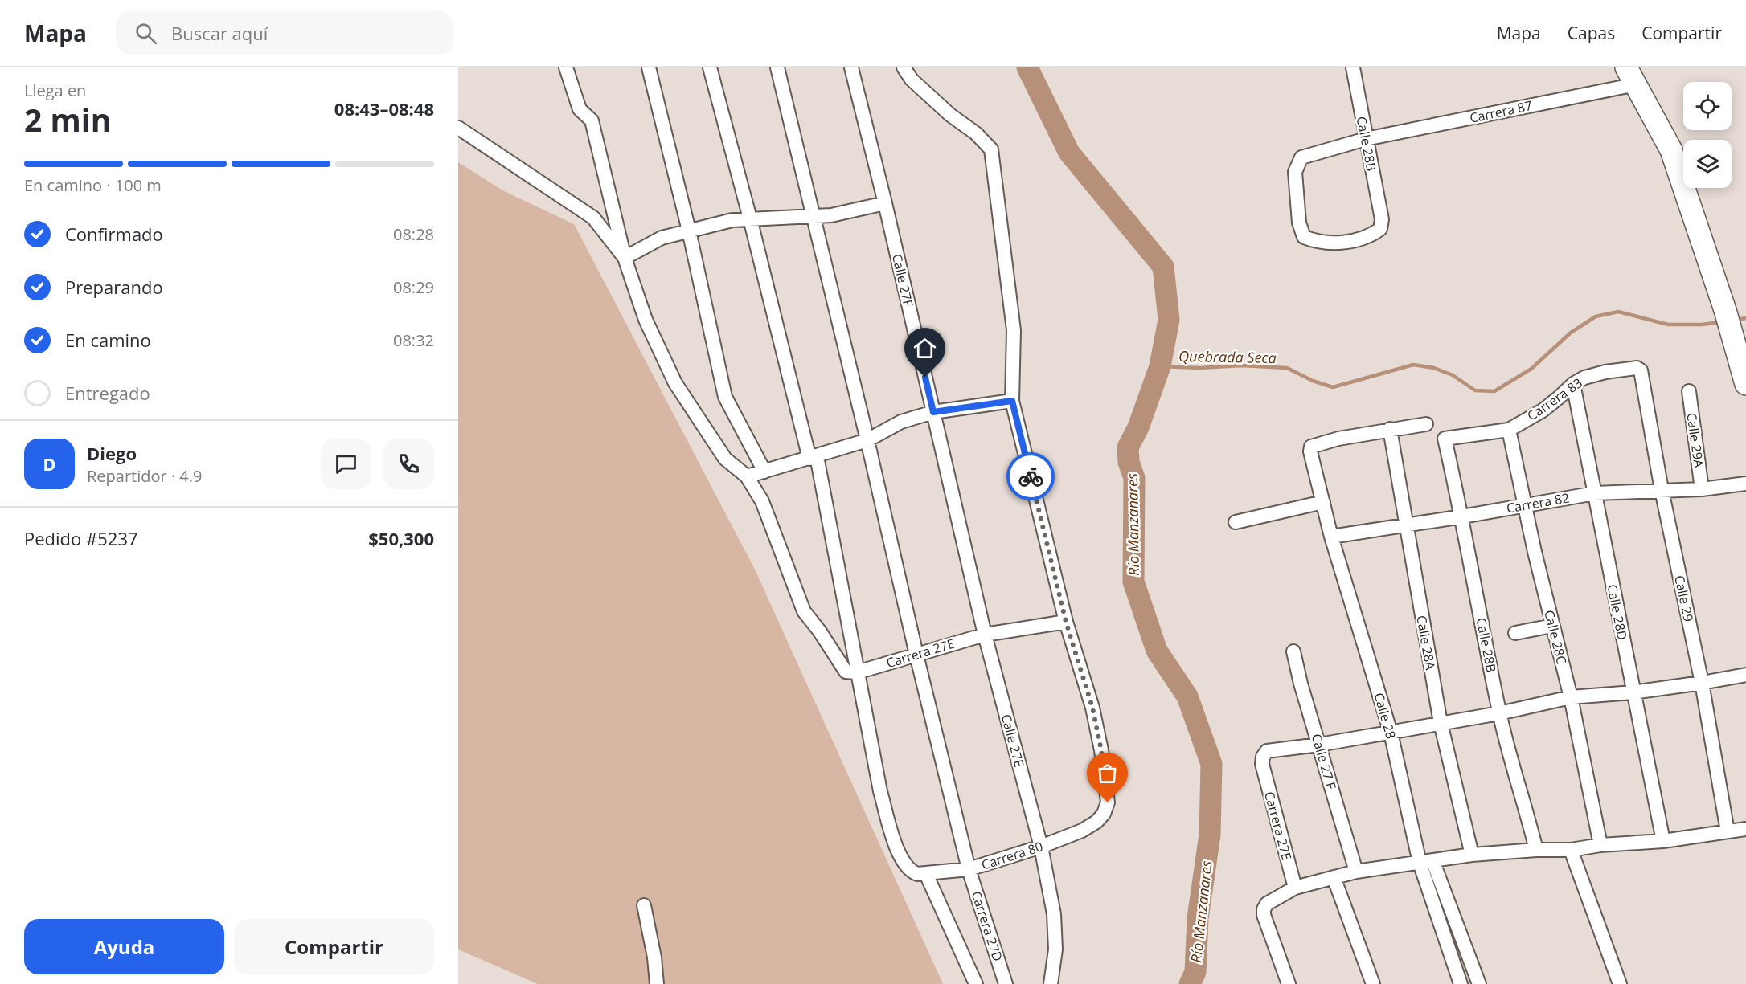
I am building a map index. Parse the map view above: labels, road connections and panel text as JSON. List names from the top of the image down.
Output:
{
  "streets": {
    "street": [
      "Carrera 87",
      "Calle 28B",
      "Calle 27F",
      "Carrera 83",
      "Calle 29A",
      "Carrera 82",
      "Calle 29",
      "Calle 28D",
      "Calle 28C",
      "Calle 28A",
      "Carrera 27E",
      "Calle 28",
      "Calle 27E",
      "Calle 27 F",
      "Carrera 80",
      "Carrera 27D"
    ]
  },
  "crossings": [
    ["Carrera 87", "Calle 28B"],
    ["Calle 28B", "Carrera 83"],
    ["Calle 28B", "Carrera 82"],
    ["Calle 27F", "Carrera 27E"],
    ["Calle 27F", "Calle 27E"],
    ["Carrera 83", "Calle 29"],
    ["Carrera 83", "Calle 28D"],
    ["Carrera 83", "Calle 28C"],
    ["Calle 29A", "Carrera 82"],
    ["Carrera 82", "Calle 29"],
    ["Carrera 82", "Calle 28D"],
    ["Carrera 82", "Calle 28C"],
    ["Carrera 82", "Calle 28A"],
    ["Carrera 82", "Calle 28"],
    ["Calle 28A", "Calle 28"],
    ["Carrera 27E", "Calle 27E"],
    ["Carrera 27E", "Calle 27 F"],
    ["Carrera 27E", "Carrera 80"],
    ["Carrera 27E", "Carrera 27D"],
    ["Calle 27E", "Carrera 80"],
    ["Carrera 80", "Carrera 27D"]
  ],
  "water": ["Quebrada Seca", "Río Manzanares"],
  "page": {
    "header": "Mapa",
    "search": "Buscar aquí",
    "nav": ["Mapa", "Capas", "Compartir"],
    "heading": ["2 min", "Llega en", "08:43–08:48"],
    "panel": [
      "Diego",
      "Repartidor · 4.9",
      "Pedido #5237",
      "$50,300"
    ],
    "bar": "En camino · 100 m",
    "list": [
      ["Confirmado", "08:28"],
      ["Preparando", "08:29"],
      ["En camino", "08:32"],
      "Entregado"
    ],
    "round": "D",
    "buttons": ["Ayuda", "Compartir"]
  }
}
